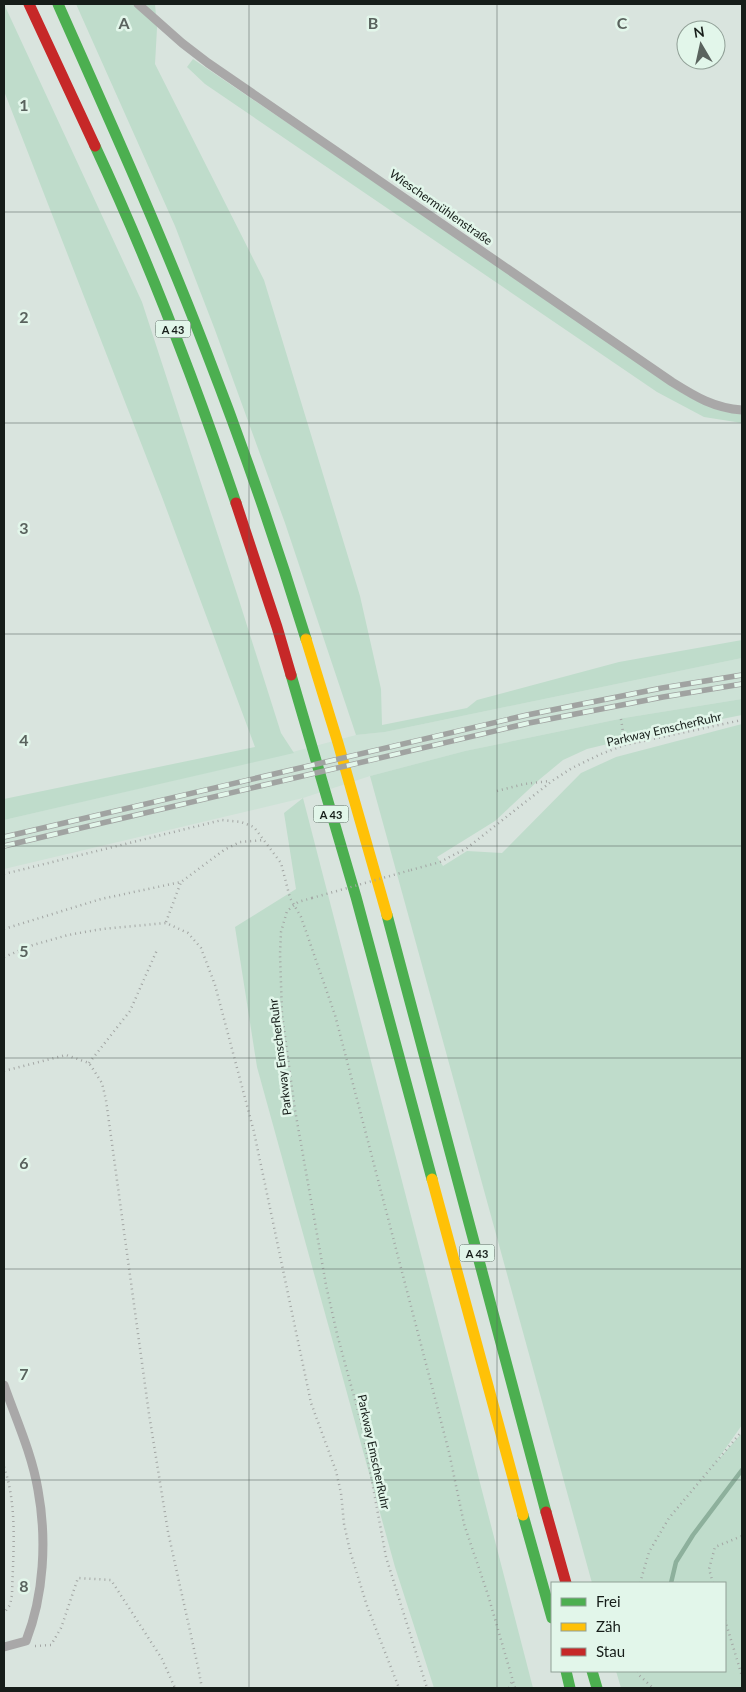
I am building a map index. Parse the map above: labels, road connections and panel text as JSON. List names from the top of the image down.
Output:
{
  "streets": {
    "highway": ["A 43"],
    "lane": ["Wieschermühlenstraße"],
    "path": ["Parkway EmscherRuhr"]
  },
  "legend": ["Frei", "Zäh", "Stau"],
  "north": "top",
  "grid": {
    "columns": ["A", "B", "C"],
    "rows": [
      "1",
      "2",
      "3",
      "4",
      "5",
      "6",
      "7",
      "8"
    ]
  }
}
